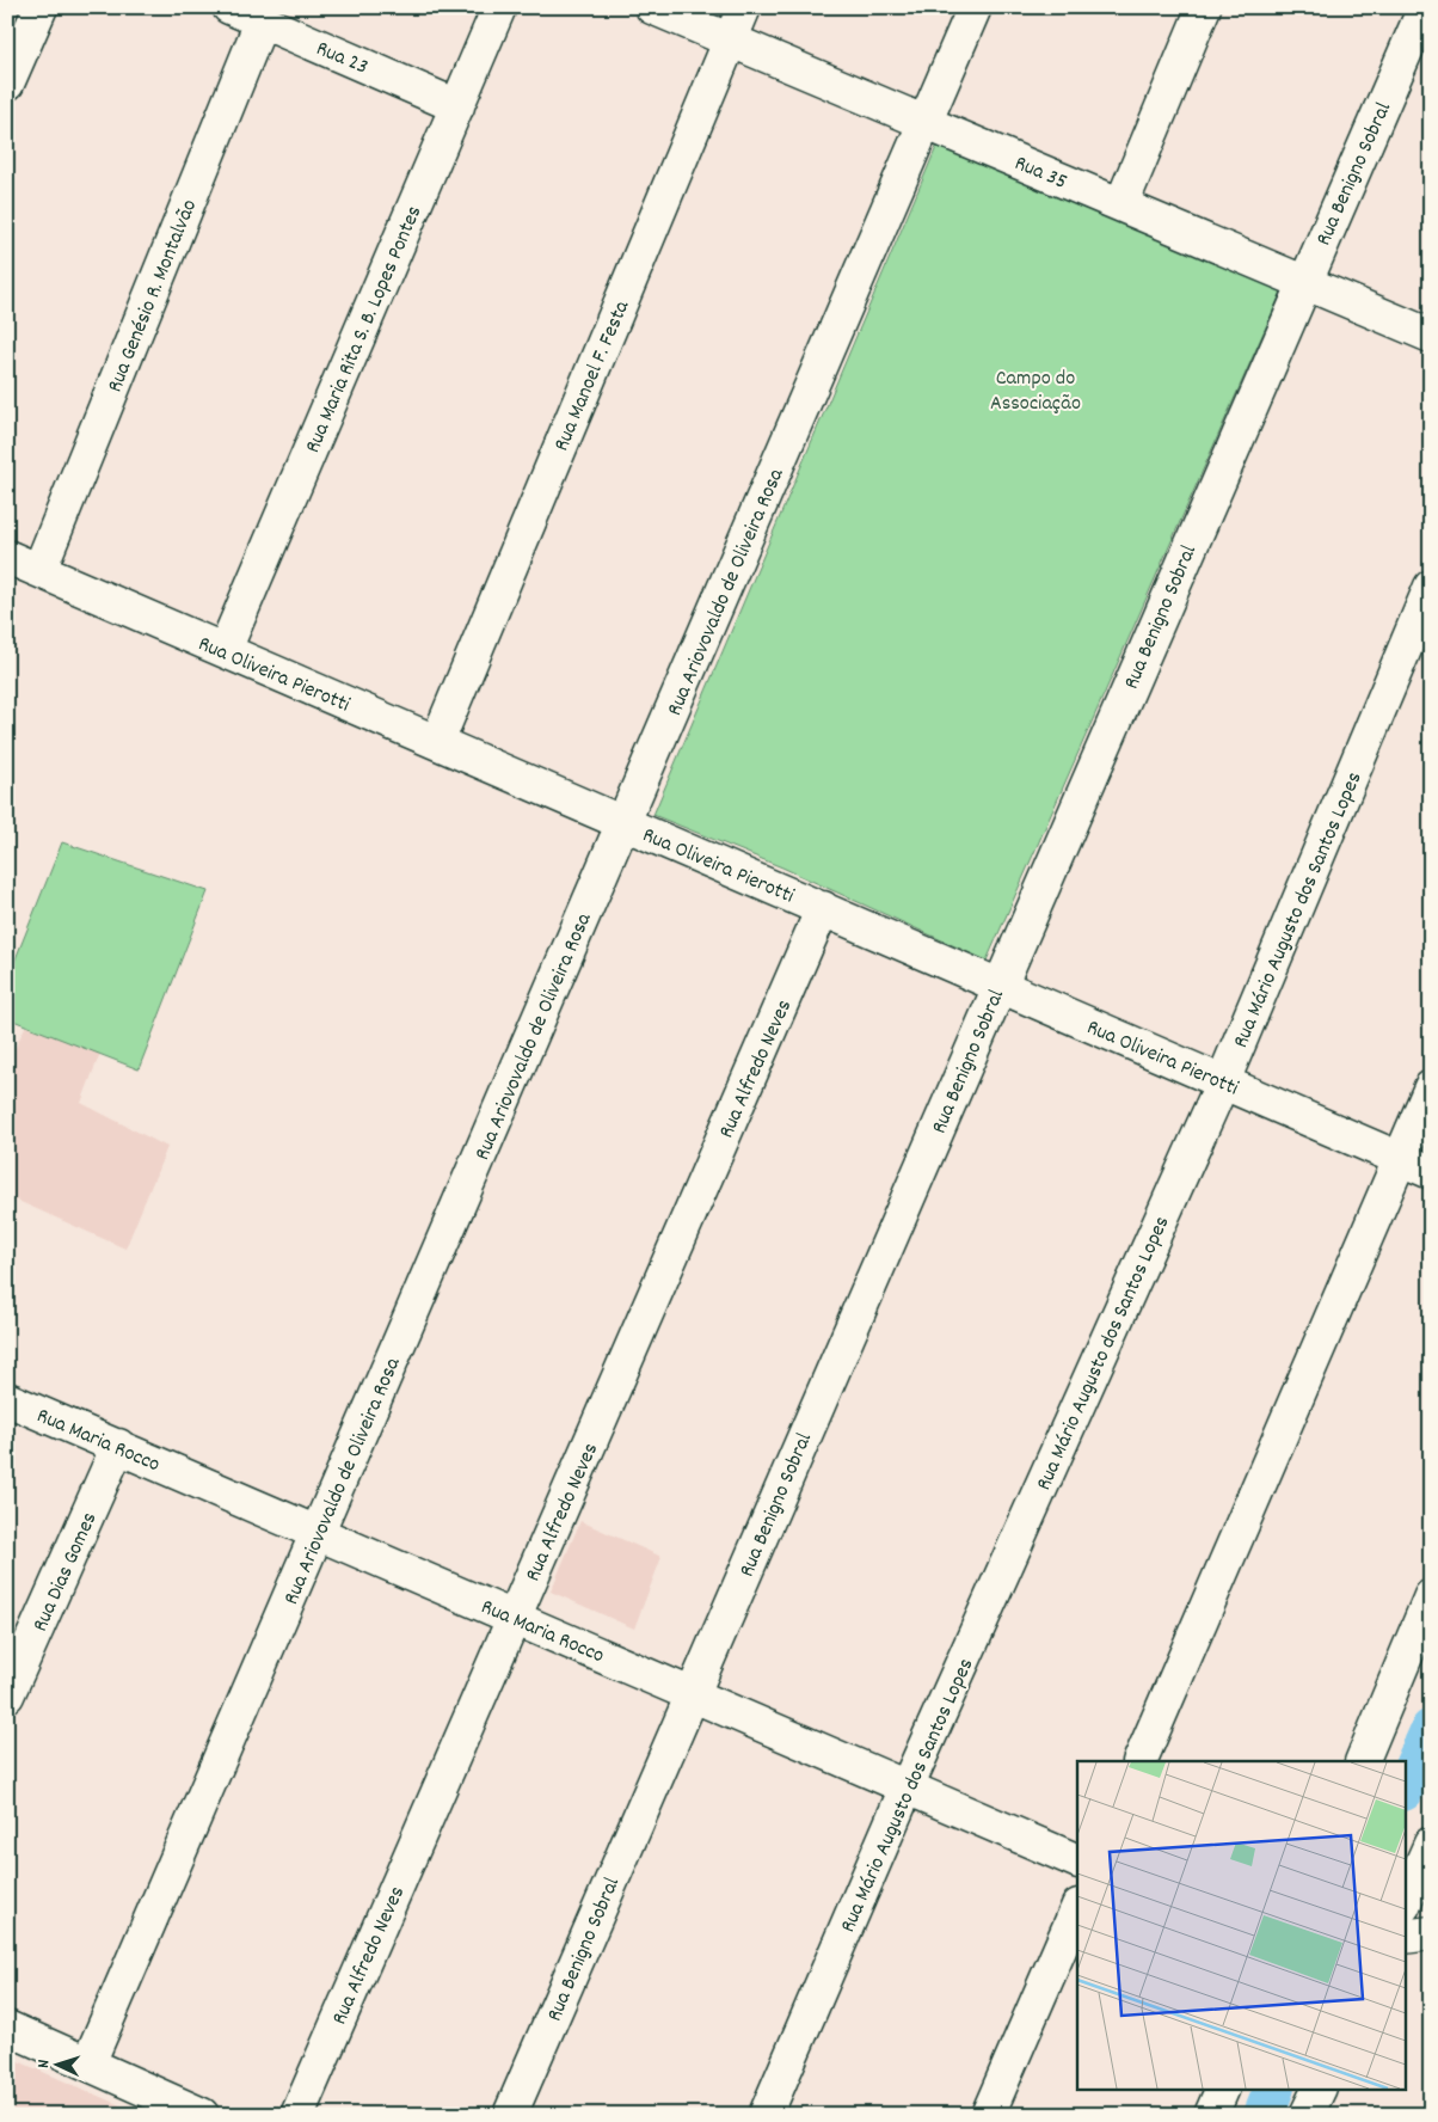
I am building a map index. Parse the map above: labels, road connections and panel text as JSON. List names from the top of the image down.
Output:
{
  "streets": {
    "street": [
      "Rua 23",
      "Rua 35",
      "Rua Benigno Sobral",
      "Rua Genésio R. Montalvão",
      "Rua Maria Rita S. B. Lopes Pontes",
      "Rua Manoel F. Festa",
      "Rua Ariovovaldo de Oliveira Rosa",
      "Rua Oliveira Pierotti",
      "Rua Mário Augusto dos Santos Lopes",
      "Rua Alfredo Neves",
      "Rua Maria Rocco",
      "Rua Dias Gomes"
    ]
  },
  "crossings": [
    ["Rua 23", "Rua Genésio R. Montalvão"],
    ["Rua 23", "Rua Maria Rita S. B. Lopes Pontes"],
    ["Rua 35", "Rua Benigno Sobral"],
    ["Rua 35", "Rua Manoel F. Festa"],
    ["Rua 35", "Rua Ariovovaldo de Oliveira Rosa"],
    ["Rua Benigno Sobral", "Rua Oliveira Pierotti"],
    ["Rua Benigno Sobral", "Rua Maria Rocco"],
    ["Rua Genésio R. Montalvão", "Rua Oliveira Pierotti"],
    ["Rua Maria Rita S. B. Lopes Pontes", "Rua Oliveira Pierotti"],
    ["Rua Manoel F. Festa", "Rua Oliveira Pierotti"],
    ["Rua Ariovovaldo de Oliveira Rosa", "Rua Oliveira Pierotti"],
    ["Rua Ariovovaldo de Oliveira Rosa", "Rua Maria Rocco"],
    ["Rua Oliveira Pierotti", "Rua Mário Augusto dos Santos Lopes"],
    ["Rua Oliveira Pierotti", "Rua Alfredo Neves"],
    ["Rua Mário Augusto dos Santos Lopes", "Rua Maria Rocco"],
    ["Rua Alfredo Neves", "Rua Maria Rocco"],
    ["Rua Maria Rocco", "Rua Dias Gomes"]
  ],
  "parks": ["Campo do Associação"],
  "north": "left"
}
